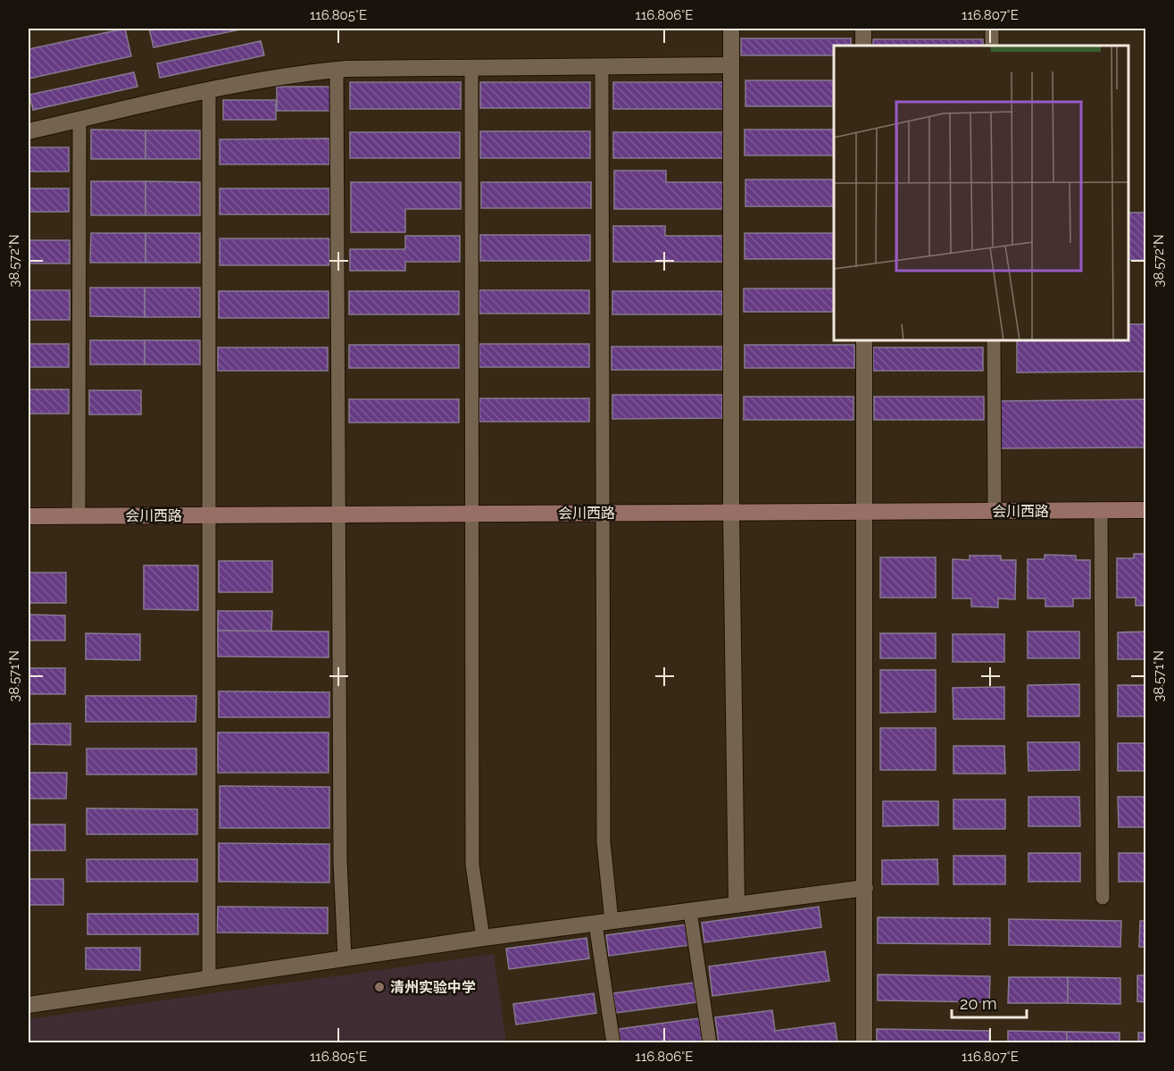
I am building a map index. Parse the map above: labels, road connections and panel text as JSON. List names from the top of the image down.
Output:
{
  "streets": {
    "street": ["会川西路"]
  },
  "places": ["清州实验中学"],
  "scale_bar": "20 m",
  "coordinates": [
    "116.805°E",
    "116.806°E",
    "116.807°E",
    "38.572°N",
    "38.571°N"
  ]
}
